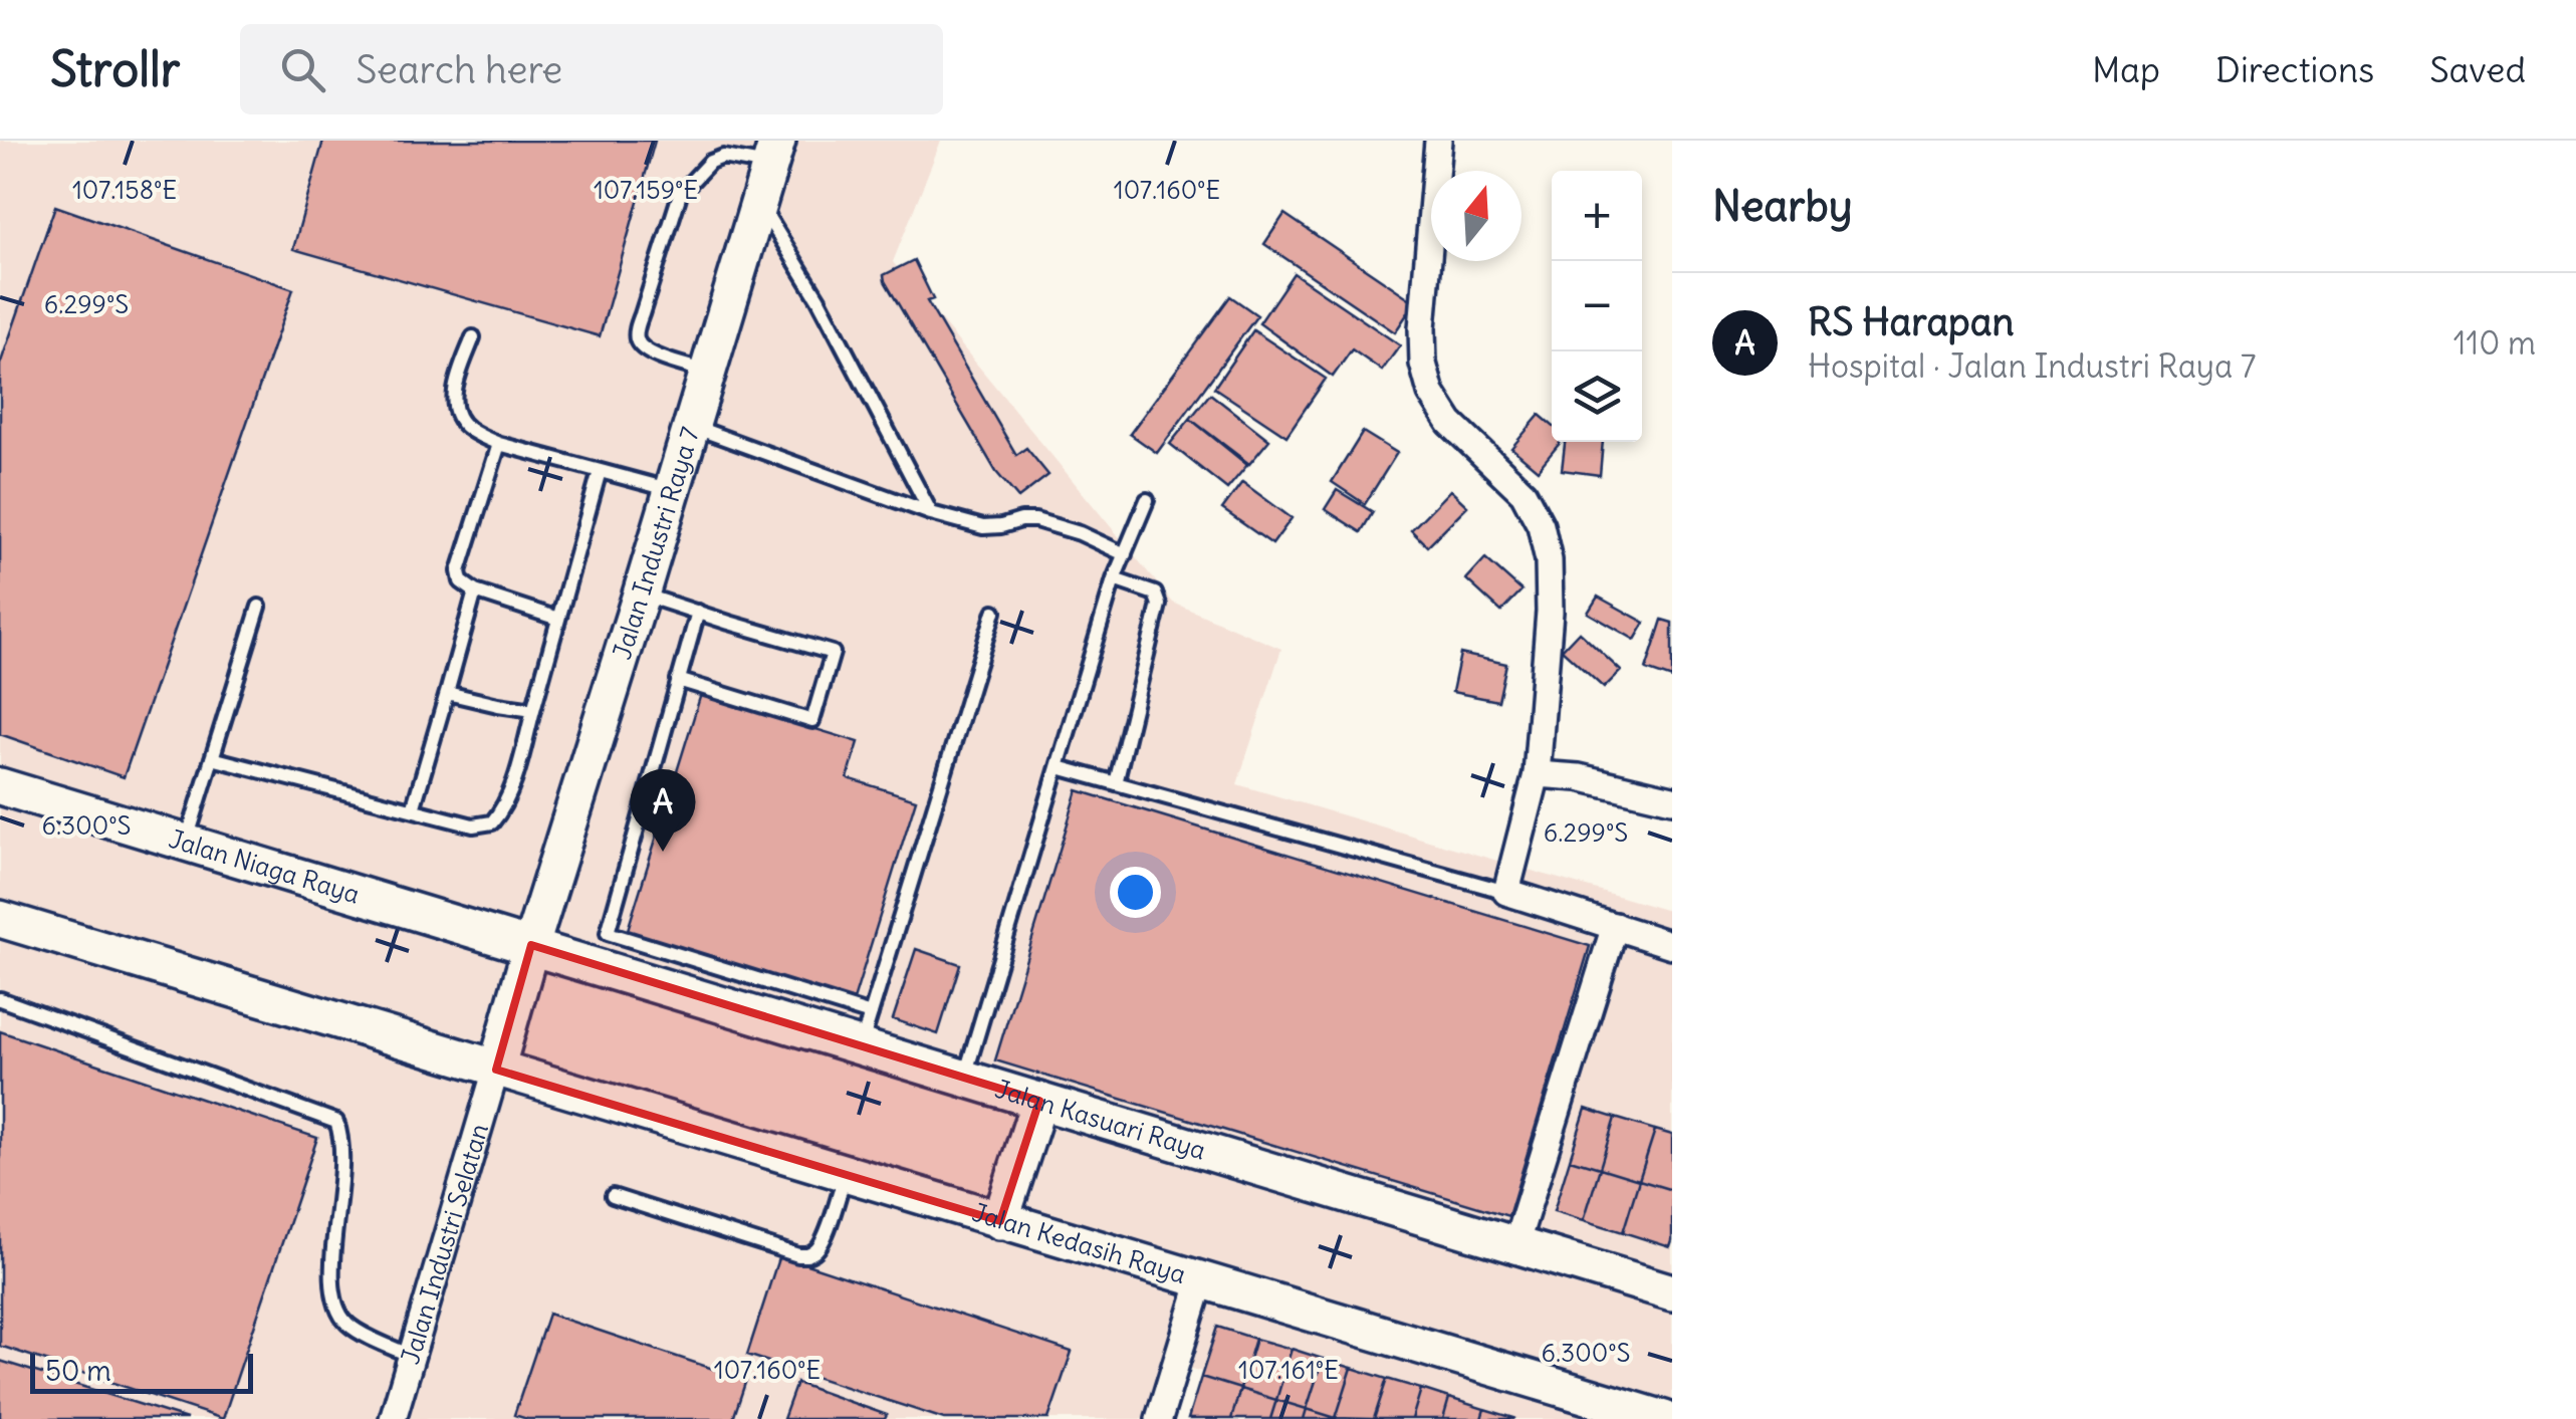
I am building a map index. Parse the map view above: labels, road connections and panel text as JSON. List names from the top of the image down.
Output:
{
  "streets": {
    "main road": [
      "Jalan Industri Raya 7",
      "Jalan Niaga Raya",
      "Jalan Kasuari Raya",
      "Jalan Kedasih Raya"
    ],
    "street": ["Jalan Industri Selatan"]
  },
  "crossings": [
    ["Jalan Industri Raya 7", "Jalan Niaga Raya"],
    ["Jalan Industri Raya 7", "Jalan Kasuari Raya"],
    ["Jalan Industri Raya 7", "Jalan Industri Selatan"],
    ["Jalan Industri Raya 7", "Jalan Kedasih Raya"],
    ["Jalan Niaga Raya", "Jalan Kasuari Raya"],
    ["Jalan Industri Selatan", "Jalan Kedasih Raya"]
  ],
  "scale_bar": "50 m",
  "north": "top",
  "page": {
    "header": "Strollr",
    "search": "Search here",
    "nav": ["Map", "Directions", "Saved"],
    "heading": "Nearby",
    "map_buttons": ["+", "−"],
    "list": [
      {
        "mark": "A",
        "name": "RS Harapan",
        "note": "Hospital · Jalan Industri Raya 7",
        "value": "110 m"
      }
    ],
    "pins": "A",
    "scale": "50 m"
  },
  "coordinates": [
    "107.158°E",
    "107.159°E",
    "107.160°E",
    "6.299°S",
    "6.300°S",
    "107.161°E"
  ]
}
